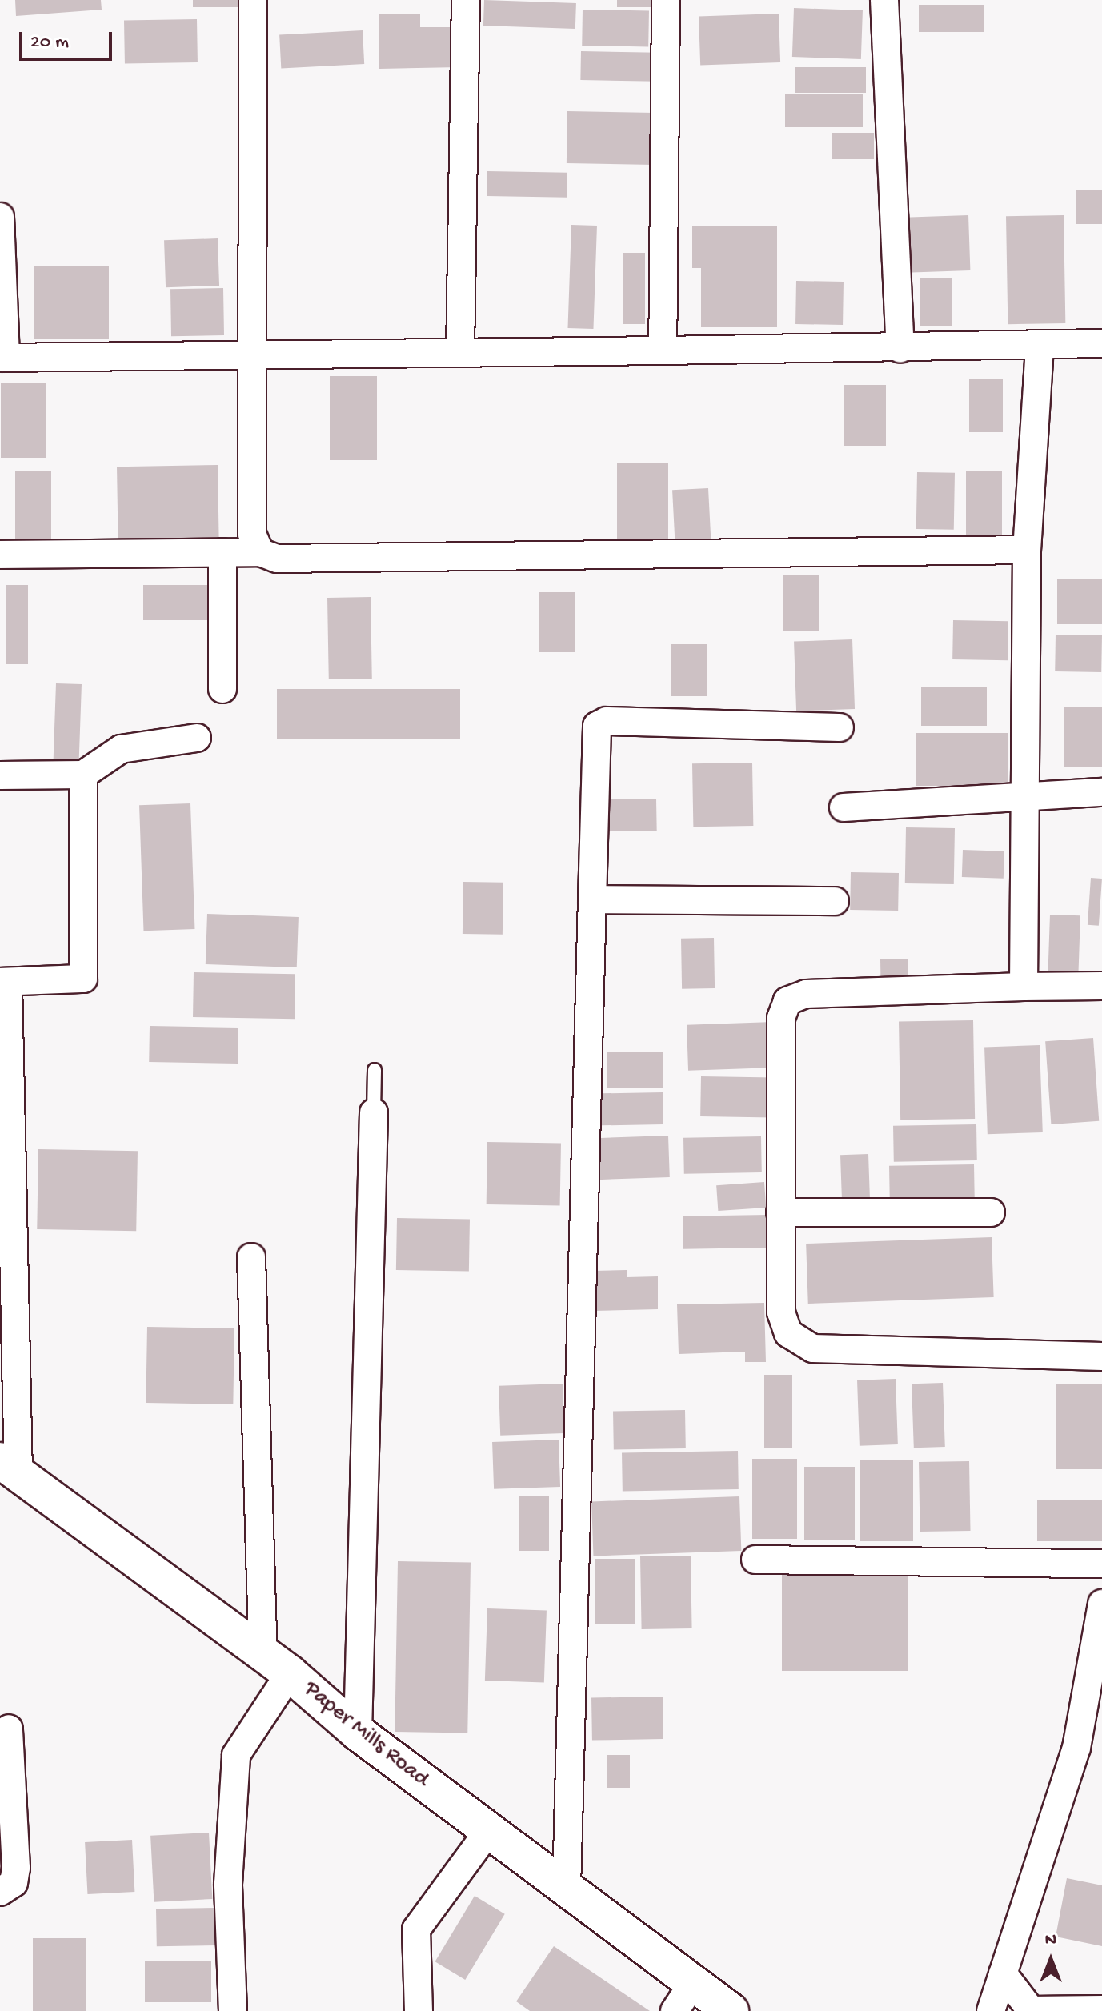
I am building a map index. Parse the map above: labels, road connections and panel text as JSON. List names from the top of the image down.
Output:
{
  "streets": {
    "main road": ["Paper Mills Road"]
  },
  "scale_bar": "20 m",
  "north": "top"
}
